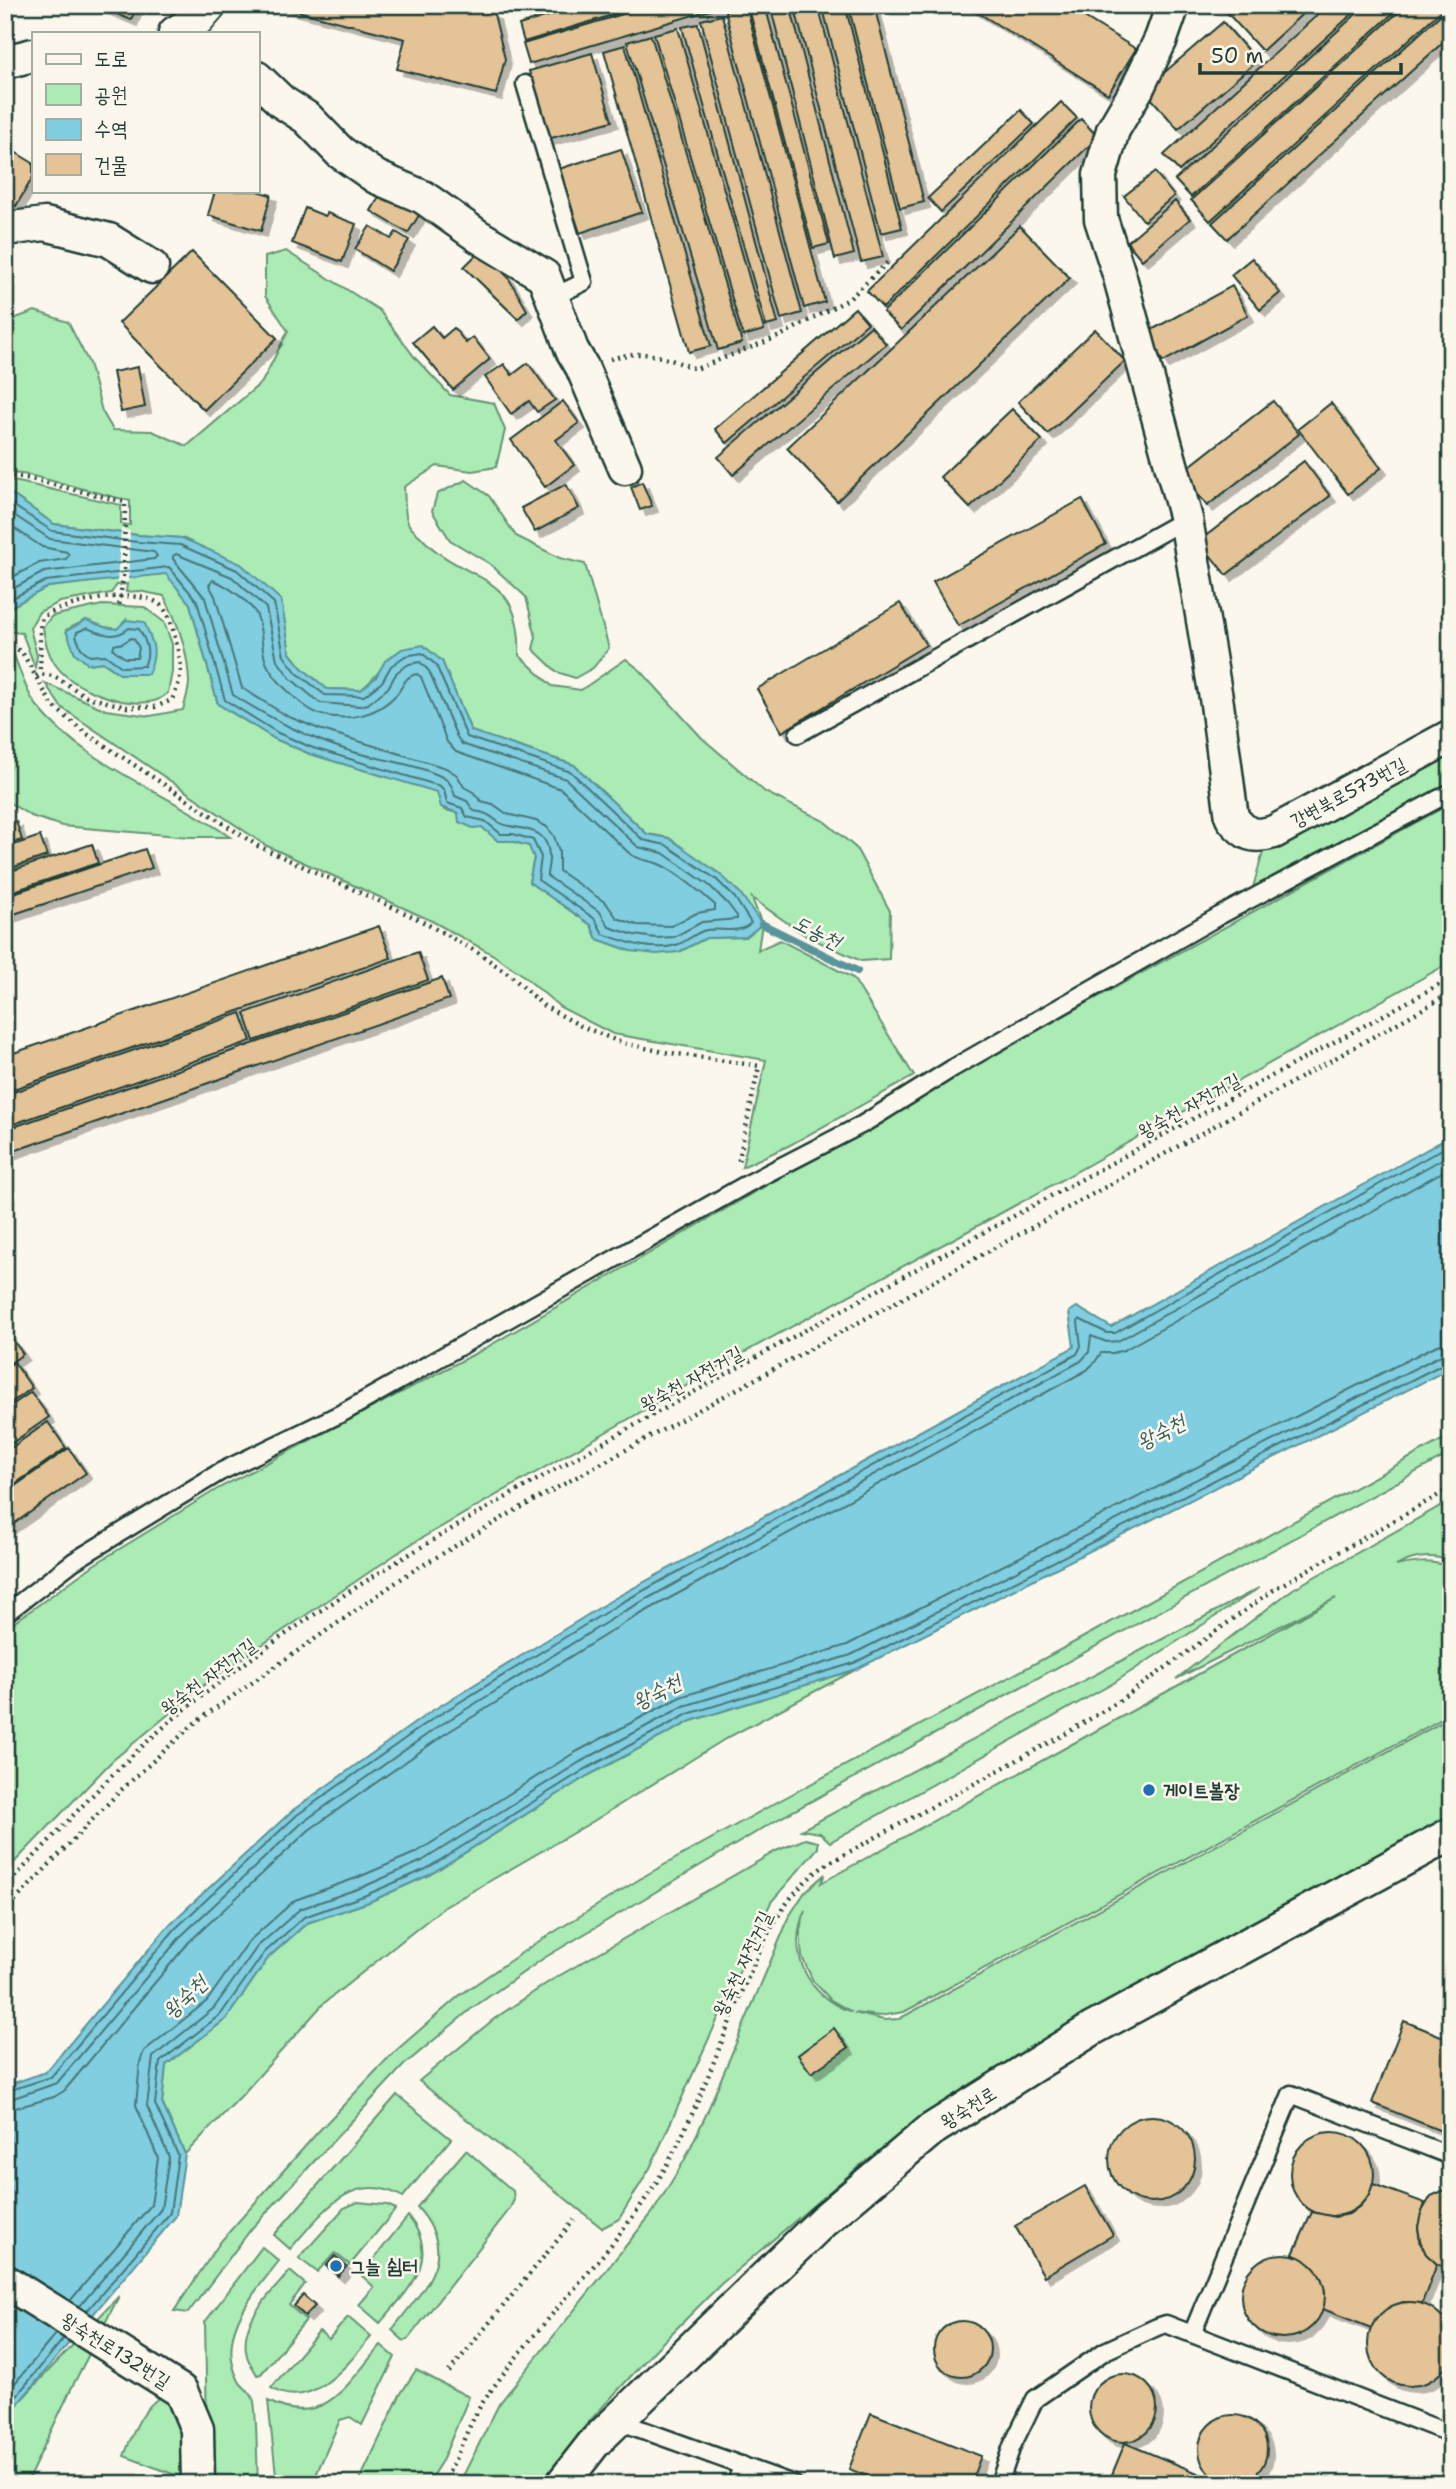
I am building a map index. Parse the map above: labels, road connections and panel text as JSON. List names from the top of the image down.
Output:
{
  "streets": {
    "street": ["강변북로573번길", "왕숙천로", "왕숙천로132번길"],
    "path": ["왕숙천 자전거길"]
  },
  "water": ["도농천", "왕숙천"],
  "places": ["게이트볼장", "그늘 쉼터"],
  "legend": [
    "도로",
    "공원",
    "수역",
    "건물"
  ],
  "scale_bar": "50 m"
}
